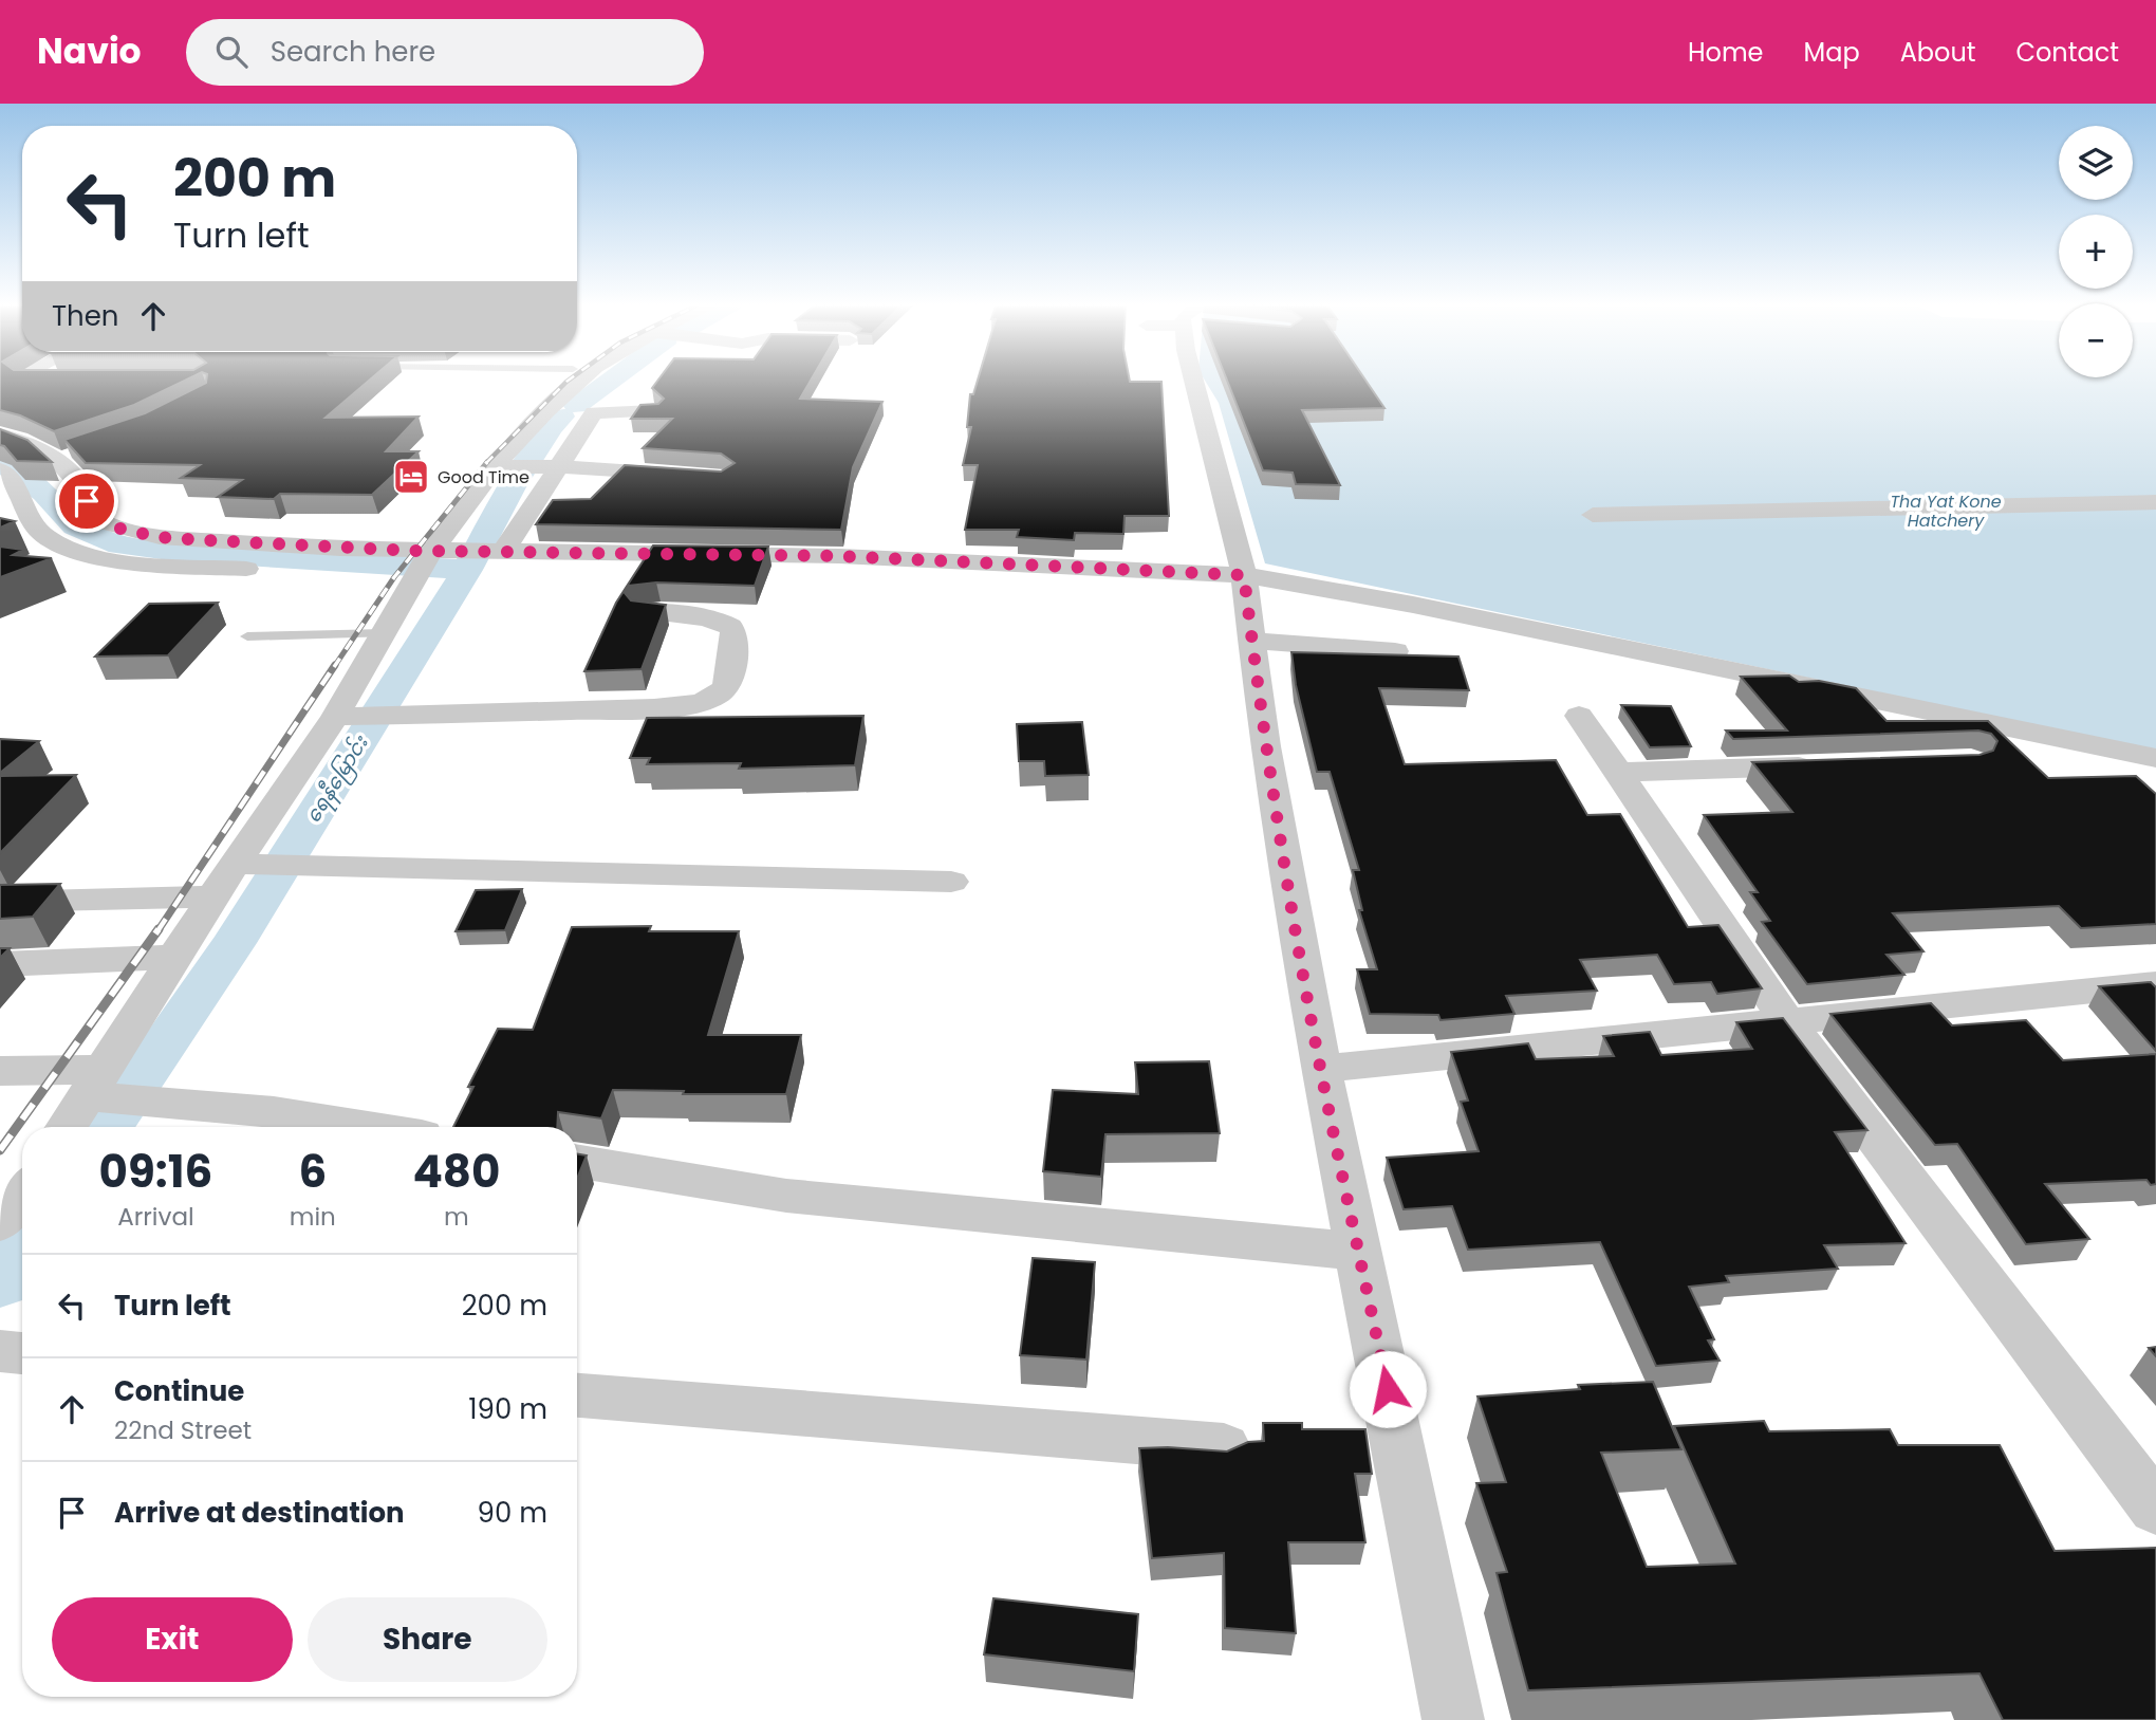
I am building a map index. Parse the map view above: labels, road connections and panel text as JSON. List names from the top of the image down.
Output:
{
  "water": ["Tha Yat Kone Hatchery", "ရေနီမြောင်း"],
  "places": {
    "hotel": ["Good Time"]
  },
  "page": {
    "header": "Navio",
    "search": "Search here",
    "nav": [
      "Home",
      "Map",
      "About",
      "Contact"
    ],
    "map_buttons": ["+", "−"],
    "turn": ["200 m", "Turn left"],
    "then": "Then",
    "eta": [
      "09:16",
      "Arrival",
      "6",
      "min",
      "480",
      "m"
    ],
    "list": [
      {
        "name": "Turn left",
        "value": "200 m"
      },
      {
        "name": "Continue",
        "note": "22nd Street",
        "value": "190 m"
      },
      {
        "name": "Arrive at destination",
        "value": "90 m"
      }
    ],
    "buttons": ["Exit", "Share"]
  }
}
